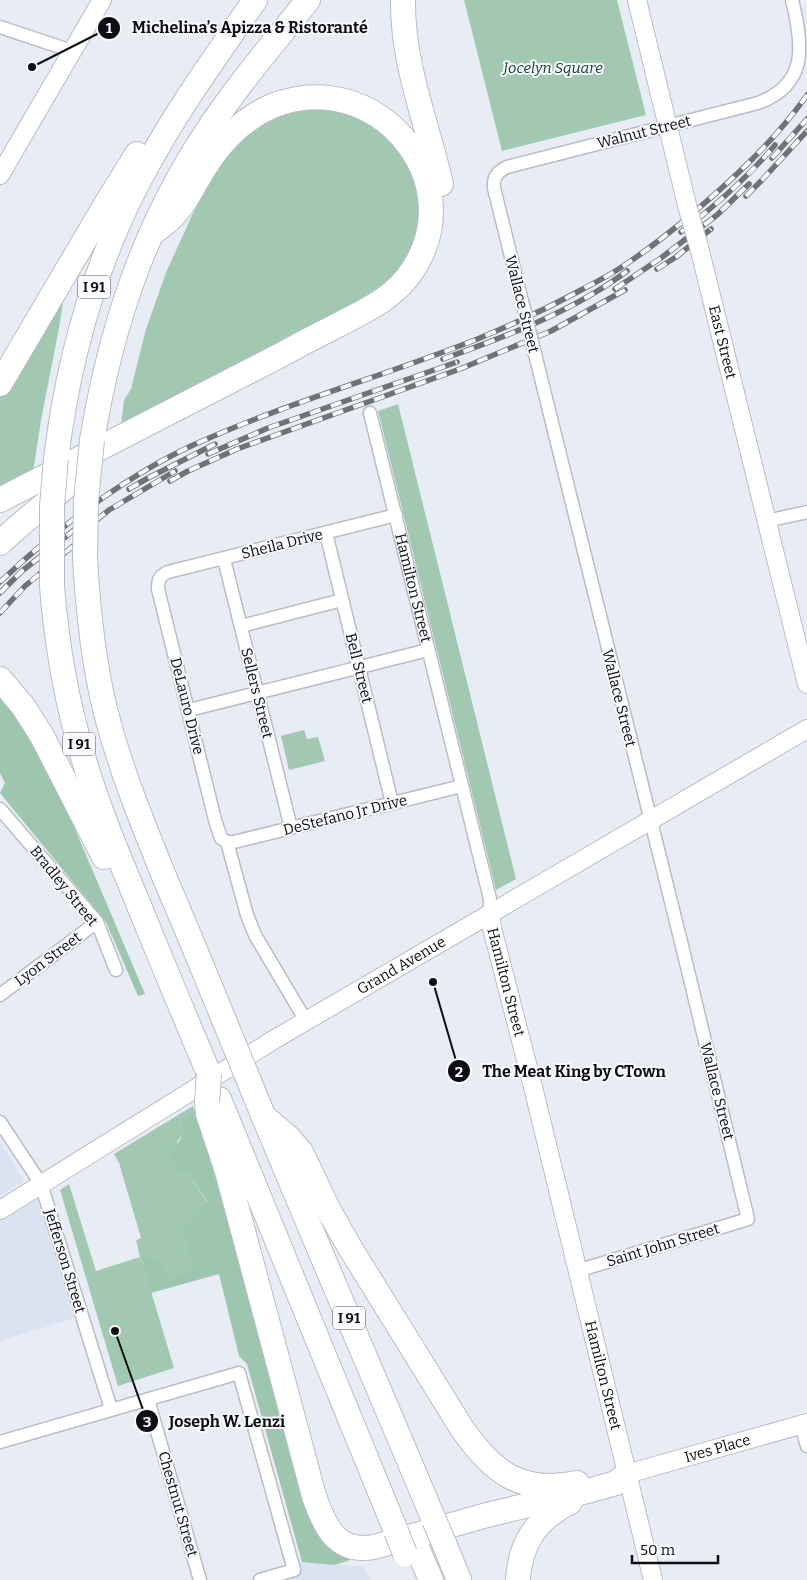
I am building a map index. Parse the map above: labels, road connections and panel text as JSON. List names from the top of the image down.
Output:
{
  "streets": {
    "highway": ["I 91"],
    "main road": [
      "East Street",
      "Hamilton Street",
      "Grand Avenue",
      "Ives Place"
    ],
    "street": [
      "Walnut Street",
      "Wallace Street",
      "Sheila Drive",
      "Bell Street",
      "Sellers Street",
      "DeLauro Drive",
      "DeStefano Jr Drive",
      "Bradley Street",
      "Lyon Street",
      "Saint John Street",
      "Jefferson Street",
      "Chestnut Street"
    ]
  },
  "crossings": [
    ["Walnut Street", "Wallace Street"],
    ["Walnut Street", "East Street"],
    ["Wallace Street", "Grand Avenue"],
    ["Wallace Street", "Saint John Street"],
    ["Sheila Drive", "Hamilton Street"],
    ["Sheila Drive", "Bell Street"],
    ["Sheila Drive", "Sellers Street"],
    ["Sheila Drive", "DeLauro Drive"],
    ["Hamilton Street", "DeStefano Jr Drive"],
    ["Hamilton Street", "Grand Avenue"],
    ["Hamilton Street", "Saint John Street"],
    ["Hamilton Street", "Ives Place"],
    ["Bell Street", "DeStefano Jr Drive"],
    ["Sellers Street", "DeStefano Jr Drive"],
    ["DeLauro Drive", "DeStefano Jr Drive"],
    ["DeLauro Drive", "Grand Avenue"],
    ["Bradley Street", "Lyon Street"],
    ["Grand Avenue", "Jefferson Street"]
  ],
  "parks": ["Jocelyn Square"],
  "places": ["Michelina’s Apizza & Ristoranté", "The Meat King by CTown", "Joseph W. Lenzi"],
  "scale_bar": "50 m"
}
